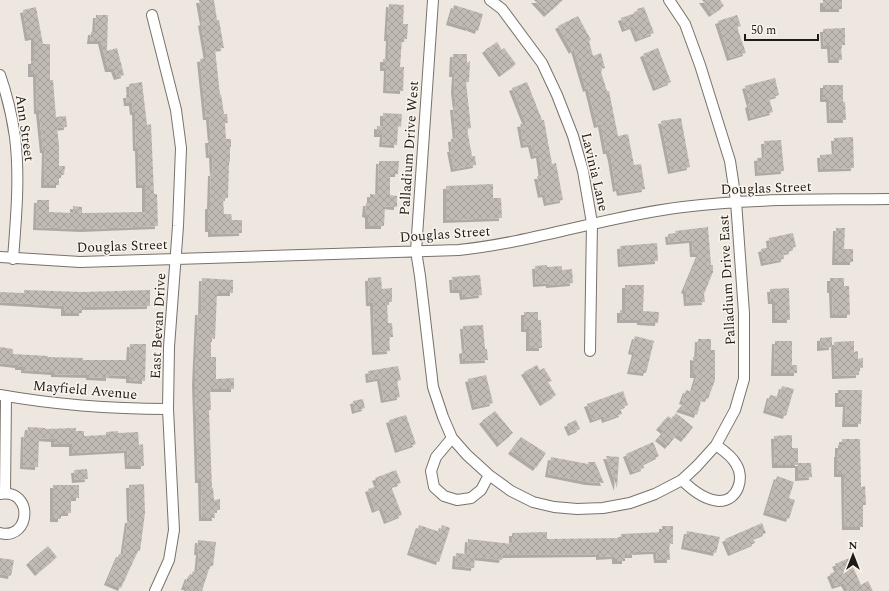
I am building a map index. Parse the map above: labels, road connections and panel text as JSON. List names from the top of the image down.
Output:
{
  "streets": {
    "street": [
      "Ann Street",
      "Palladium Drive West",
      "Lavinia Lane",
      "Douglas Street",
      "Palladium Drive East",
      "East Bevan Drive",
      "Mayfield Avenue"
    ]
  },
  "crossings": [
    ["Ann Street", "Douglas Street"],
    ["Palladium Drive West", "Douglas Street"],
    ["Palladium Drive West", "Palladium Drive East"],
    ["Lavinia Lane", "Douglas Street"],
    ["Douglas Street", "Palladium Drive East"],
    ["Douglas Street", "East Bevan Drive"],
    ["East Bevan Drive", "Mayfield Avenue"]
  ],
  "scale_bar": "50 m",
  "north": "top"
}
